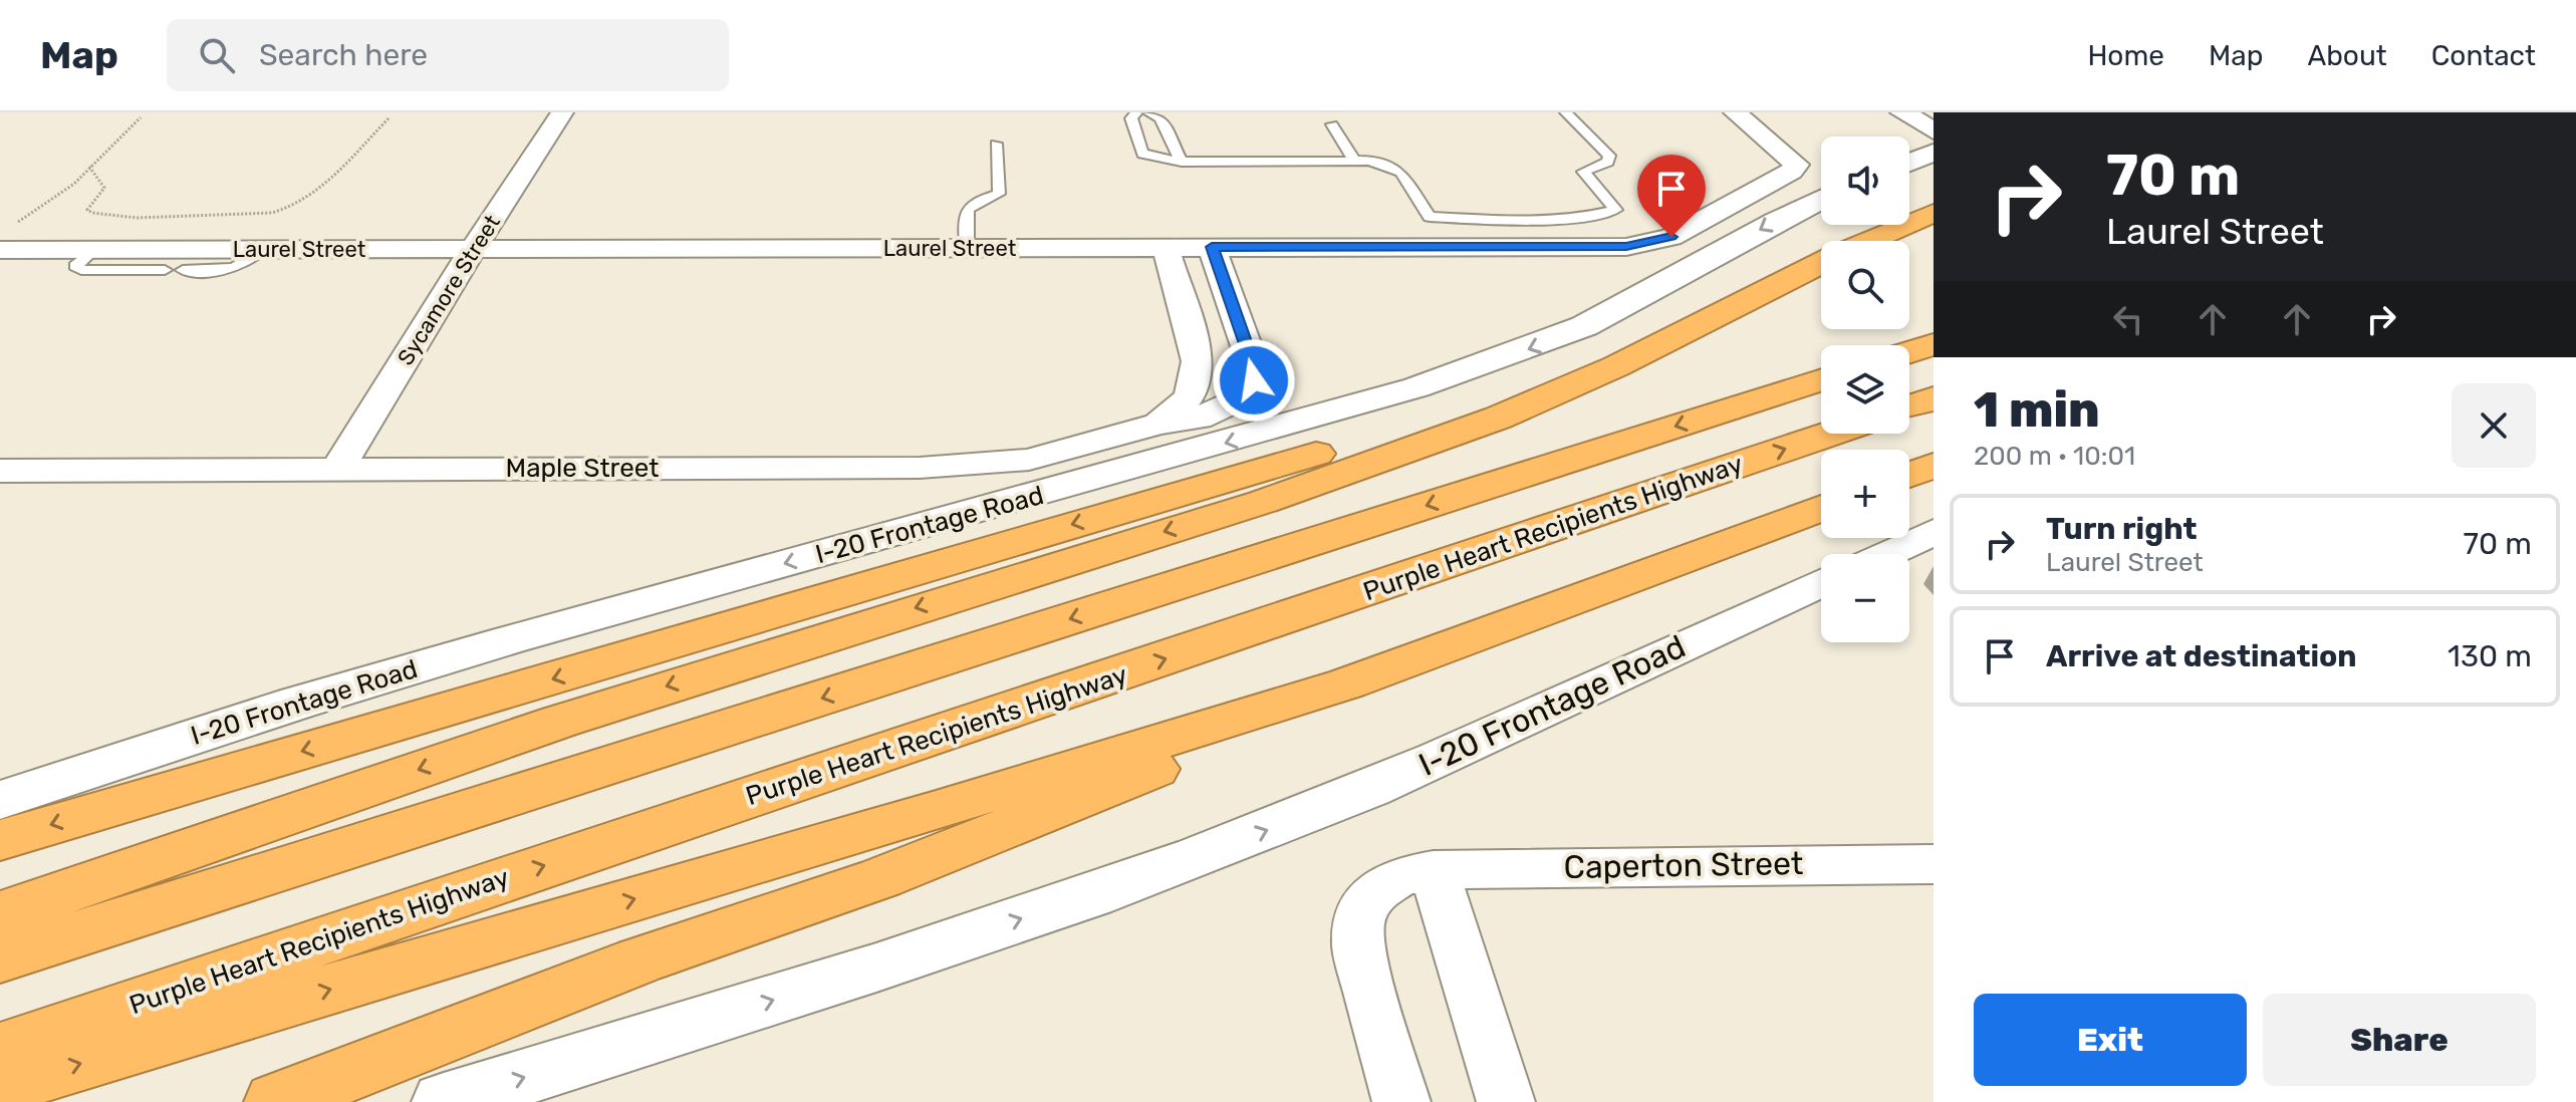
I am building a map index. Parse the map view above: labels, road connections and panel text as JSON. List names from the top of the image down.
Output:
{
  "streets": {
    "highway": ["Purple Heart Recipients Highway"],
    "main road": ["I-20 Frontage Road"],
    "street": [
      "Laurel Street",
      "Sycamore Street",
      "Maple Street",
      "Caperton Street"
    ]
  },
  "crossings": [
    ["Laurel Street", "Sycamore Street"],
    ["Laurel Street", "Maple Street"],
    ["Sycamore Street", "Maple Street"]
  ],
  "page": {
    "header": "Map",
    "search": "Search here",
    "nav": [
      "Home",
      "Map",
      "About",
      "Contact"
    ],
    "turn": ["70 m", "Laurel Street"],
    "map_buttons": ["+", "−"],
    "heading": ["1 min", "200 m · 10:01"],
    "list": [
      {
        "name": "Turn right",
        "note": "Laurel Street",
        "value": "70 m"
      },
      {
        "name": "Arrive at destination",
        "value": "130 m"
      }
    ],
    "buttons": ["Exit", "Share"]
  }
}
